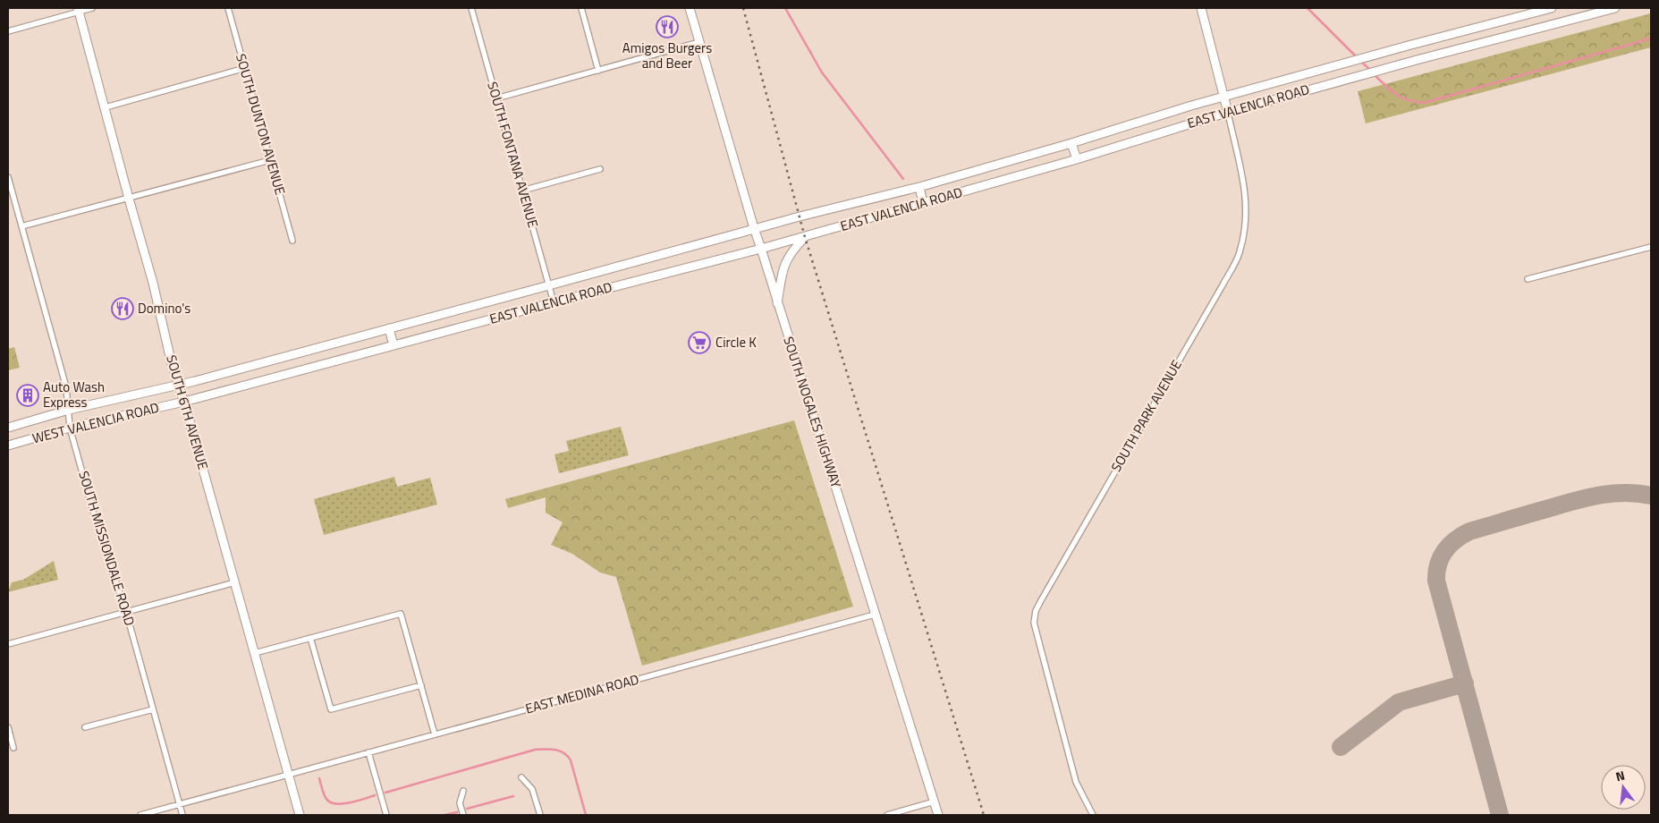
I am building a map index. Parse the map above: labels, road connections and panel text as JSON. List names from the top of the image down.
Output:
{
  "streets": {
    "main road": [
      "EAST VALENCIA ROAD",
      "SOUTH 6TH AVENUE",
      "SOUTH NOGALES HIGHWAY",
      "SOUTH PARK AVENUE",
      "WEST VALENCIA ROAD"
    ],
    "street": [
      "SOUTH DUNTON AVENUE",
      "SOUTH FONTANA AVENUE",
      "SOUTH MISSIONDALE ROAD",
      "EAST MEDINA ROAD"
    ]
  },
  "crossings": [
    ["EAST VALENCIA ROAD", "SOUTH FONTANA AVENUE"],
    ["EAST VALENCIA ROAD", "SOUTH 6TH AVENUE"],
    ["EAST VALENCIA ROAD", "SOUTH NOGALES HIGHWAY"],
    ["EAST VALENCIA ROAD", "SOUTH PARK AVENUE"],
    ["EAST VALENCIA ROAD", "WEST VALENCIA ROAD"],
    ["SOUTH 6TH AVENUE", "WEST VALENCIA ROAD"],
    ["SOUTH 6TH AVENUE", "EAST MEDINA ROAD"],
    ["SOUTH NOGALES HIGHWAY", "EAST MEDINA ROAD"],
    ["WEST VALENCIA ROAD", "SOUTH MISSIONDALE ROAD"],
    ["SOUTH MISSIONDALE ROAD", "EAST MEDINA ROAD"]
  ],
  "places": {
    "restaurant": ["Amigos Burgers and Beer", "Domino's"],
    "supermarket": ["Circle K"],
    "building": ["Auto Wash Express"]
  },
  "north": "top"
}
